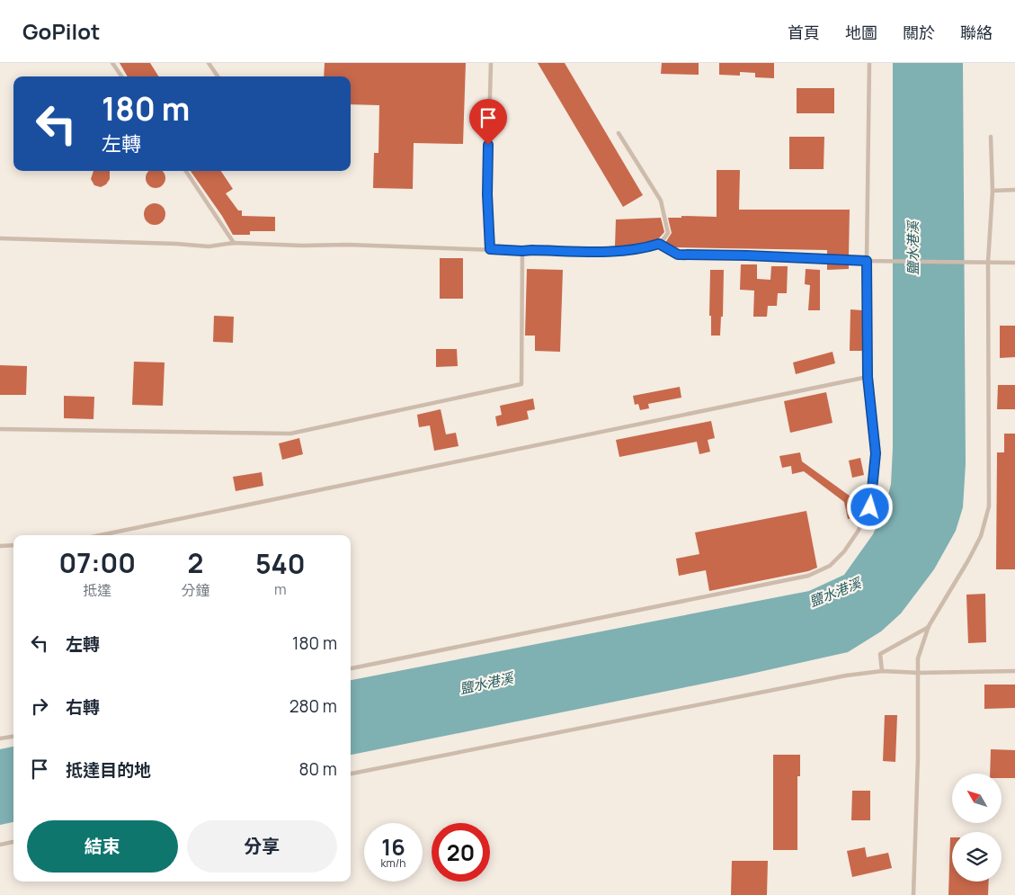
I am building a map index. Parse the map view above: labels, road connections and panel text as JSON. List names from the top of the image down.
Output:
{
  "water": ["鹽水港溪"],
  "north": "top left",
  "page": {
    "header": "GoPilot",
    "nav": [
      "首頁",
      "地圖",
      "關於",
      "聯絡"
    ],
    "turn": ["180 m", "左轉"],
    "eta": [
      "07:00",
      "抵達",
      "2",
      "分鐘",
      "540",
      "m"
    ],
    "list": [
      {
        "name": "左轉",
        "value": "180 m"
      },
      {
        "name": "右轉",
        "value": "280 m"
      },
      {
        "name": "抵達目的地",
        "value": "80 m"
      }
    ],
    "buttons": ["結束", "分享"],
    "speed": "16 km/h",
    "limit": "20"
  }
}
